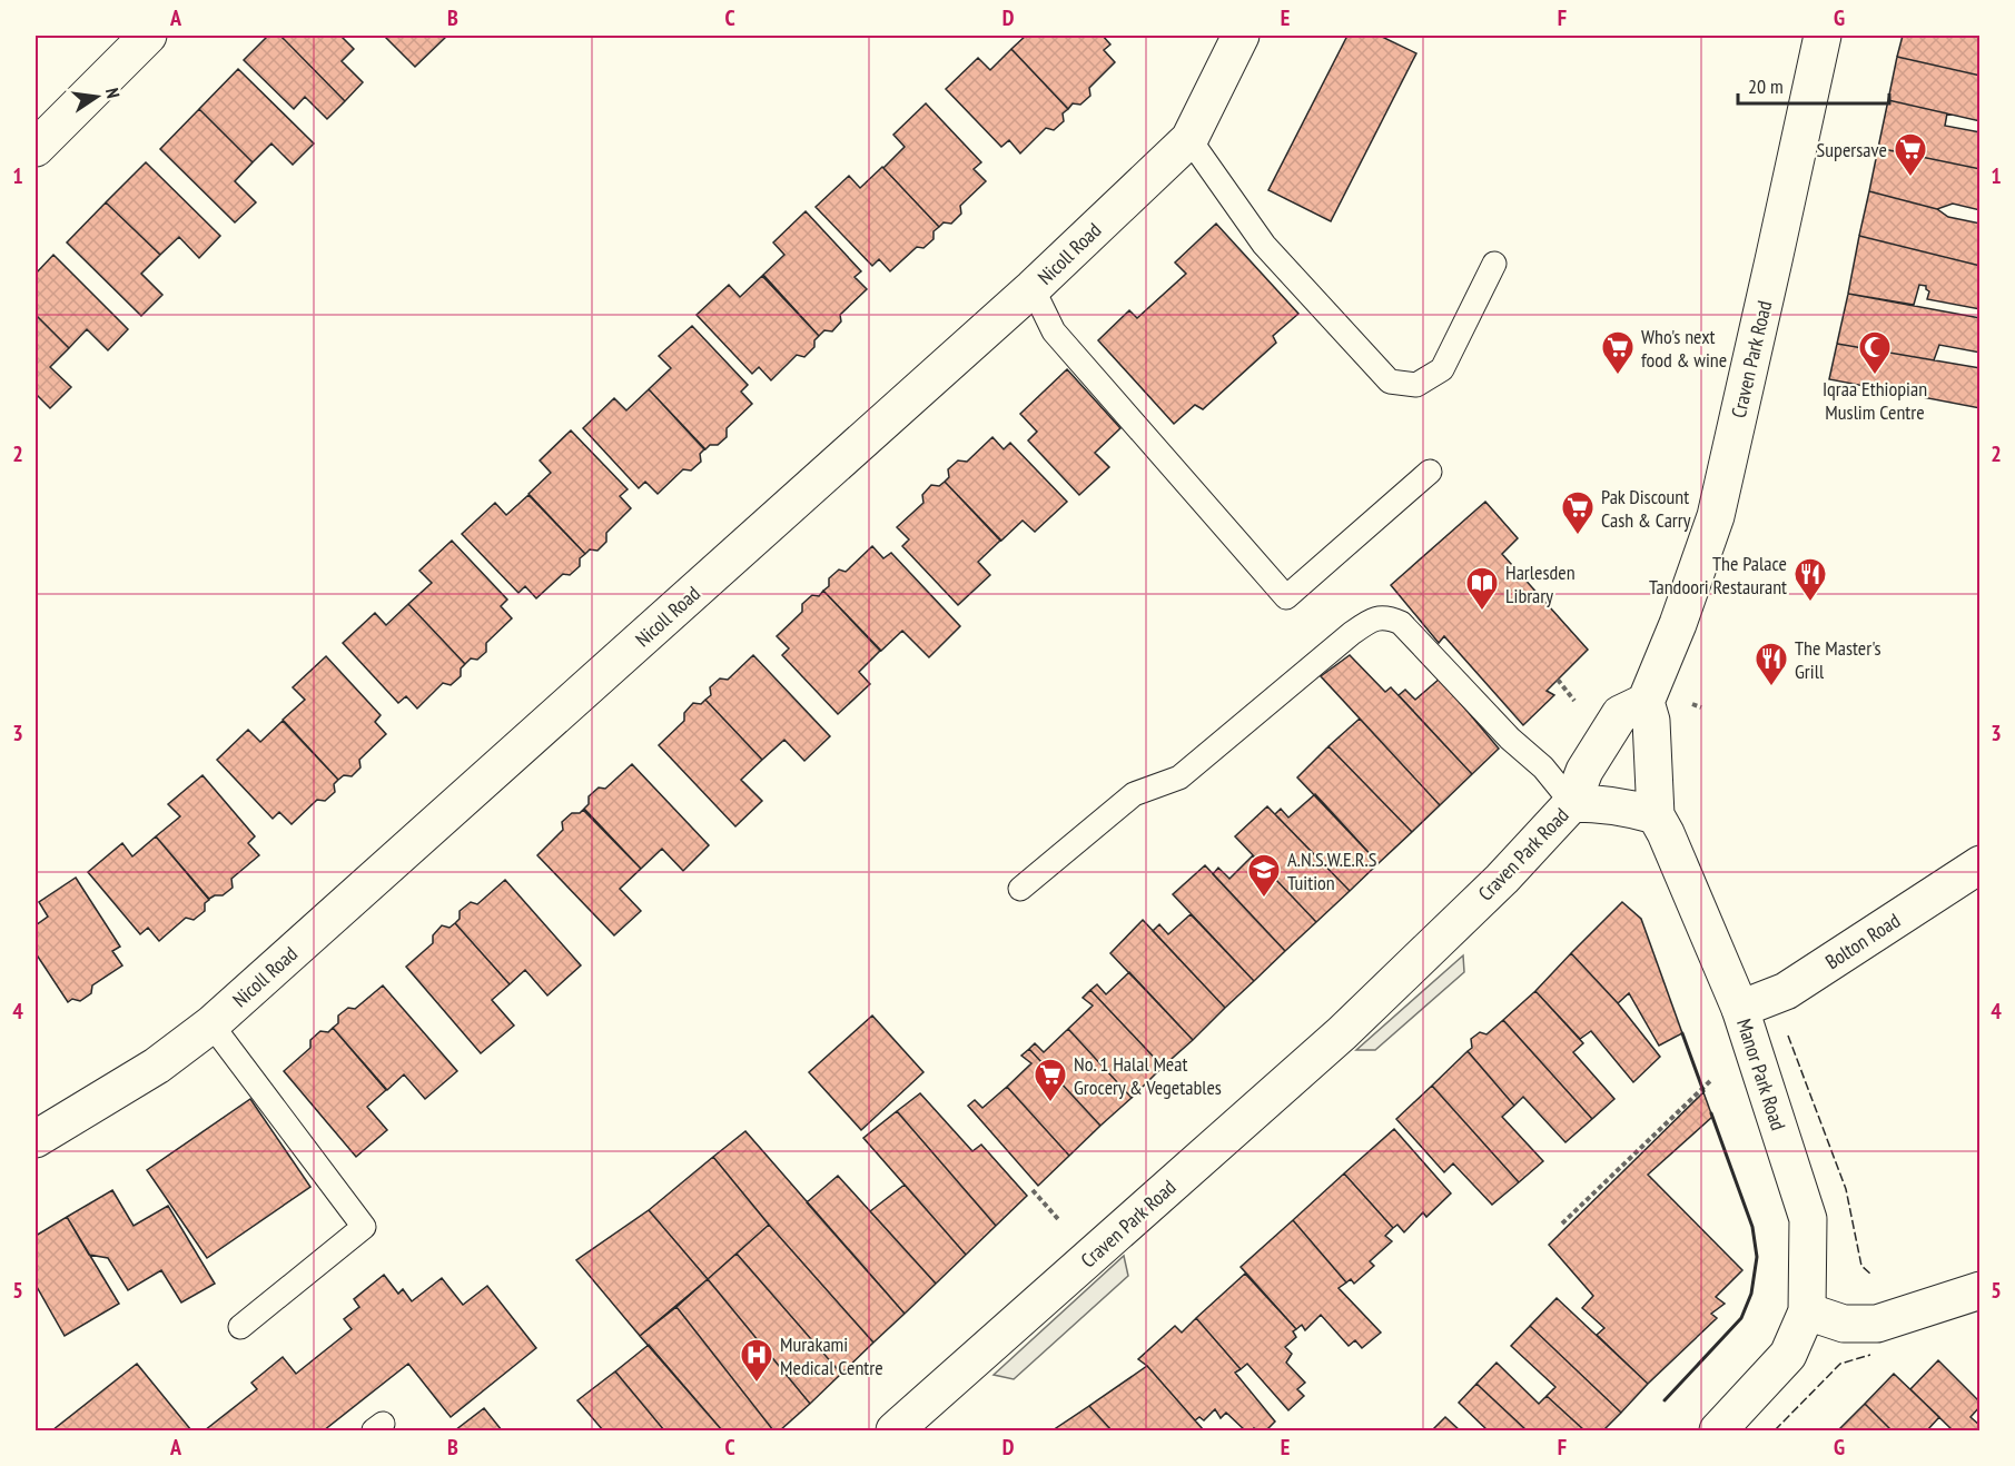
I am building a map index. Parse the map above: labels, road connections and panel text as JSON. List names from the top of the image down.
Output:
{
  "streets": {
    "main road": [
      "Nicoll Road",
      "Craven Park Road",
      "Bolton Road",
      "Manor Park Road"
    ]
  },
  "crossings": [
    ["Craven Park Road", "Manor Park Road"],
    ["Bolton Road", "Manor Park Road"]
  ],
  "places": {
    "supermarket": [
      "Supersave",
      "Who's next food & wine",
      "Pak Discount Cash & Carry",
      "No. 1 Halal Meat Grocery & Vegetables"
    ],
    "mosque": ["Iqraa Ethiopian Muslim Centre"],
    "restaurant": ["The Palace Tandoori Restaurant", "The Master's Grill"],
    "library": ["Harlesden Library"],
    "school or university": ["A.N.S.W.E.R.S Tuition"],
    "hospital": ["Murakami Medical Centre"]
  },
  "scale_bar": "20 m",
  "north": "right",
  "grid": {
    "columns": [
      "A",
      "B",
      "C",
      "D",
      "E",
      "F",
      "G"
    ],
    "rows": [
      "1",
      "2",
      "3",
      "4",
      "5"
    ]
  }
}
